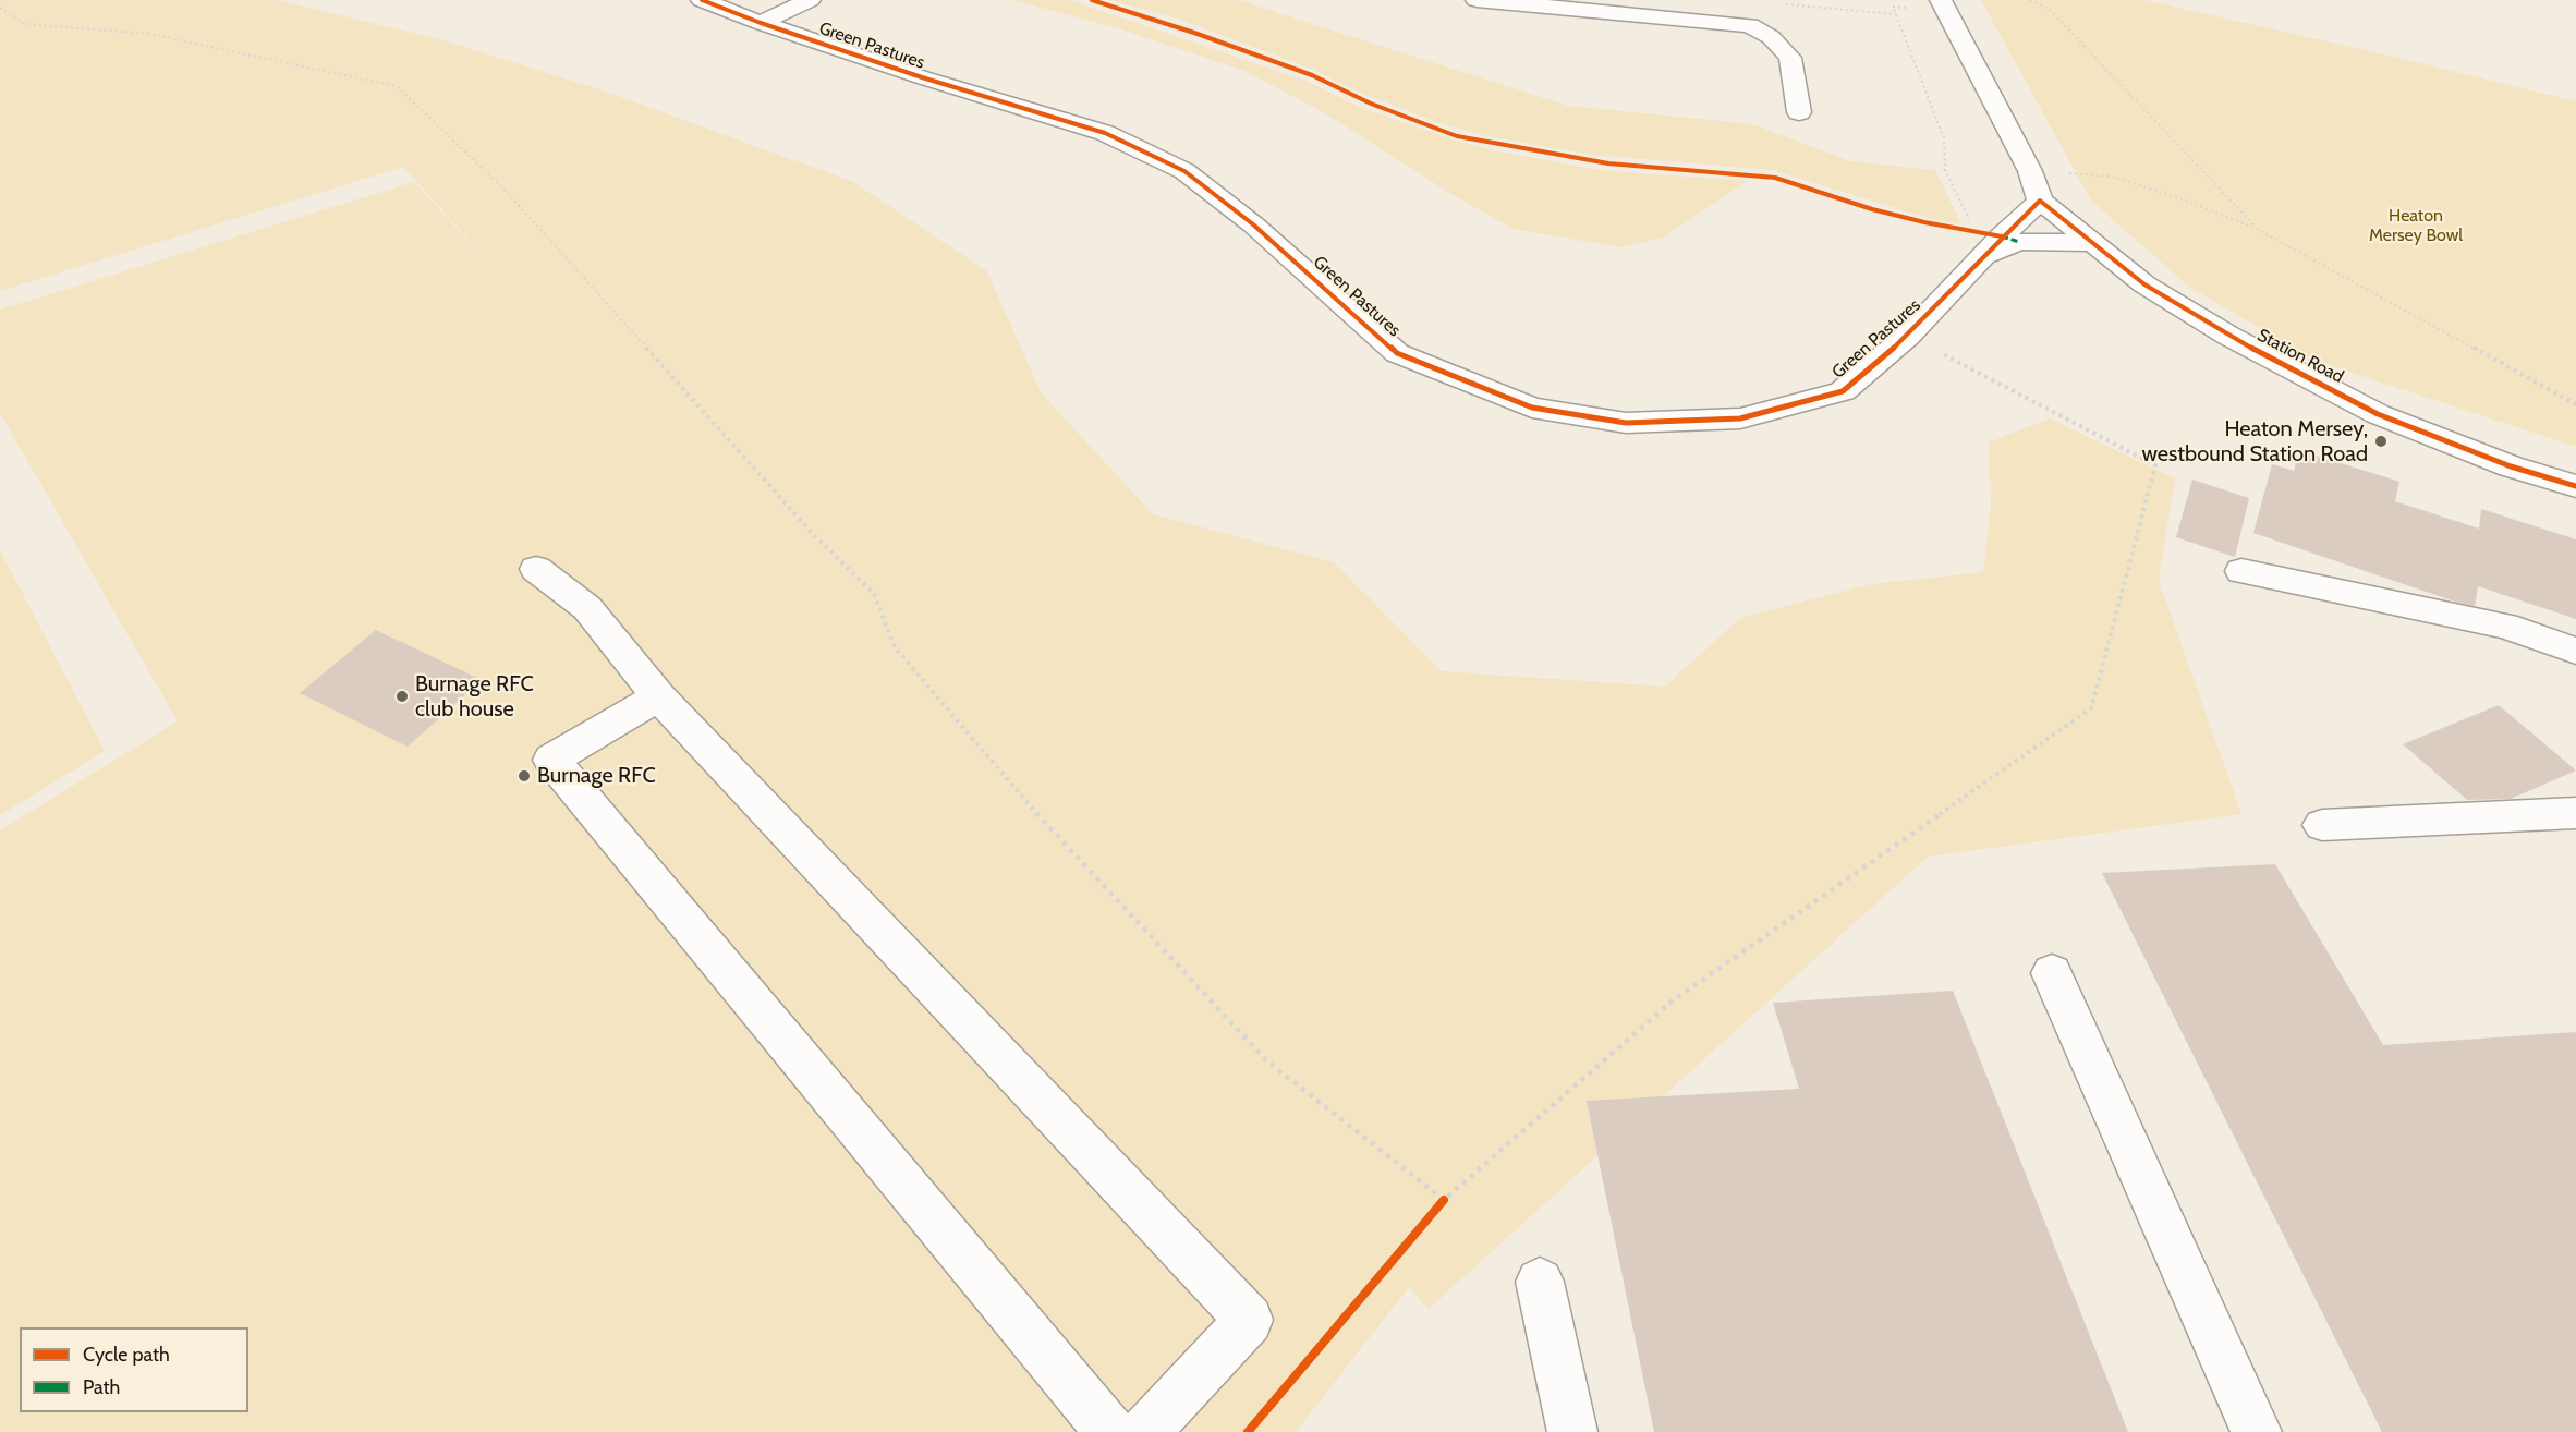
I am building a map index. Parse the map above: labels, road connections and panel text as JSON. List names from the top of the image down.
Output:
{
  "streets": {
    "street": ["Green Pastures", "Station Road"]
  },
  "crossings": [
    ["Green Pastures", "Station Road"]
  ],
  "parks": ["Heaton Mersey Bowl"],
  "places": ["Heaton Mersey, westbound Station Road", "Burnage RFC club house", "Burnage RFC"],
  "legend": ["Cycle path", "Path"]
}
